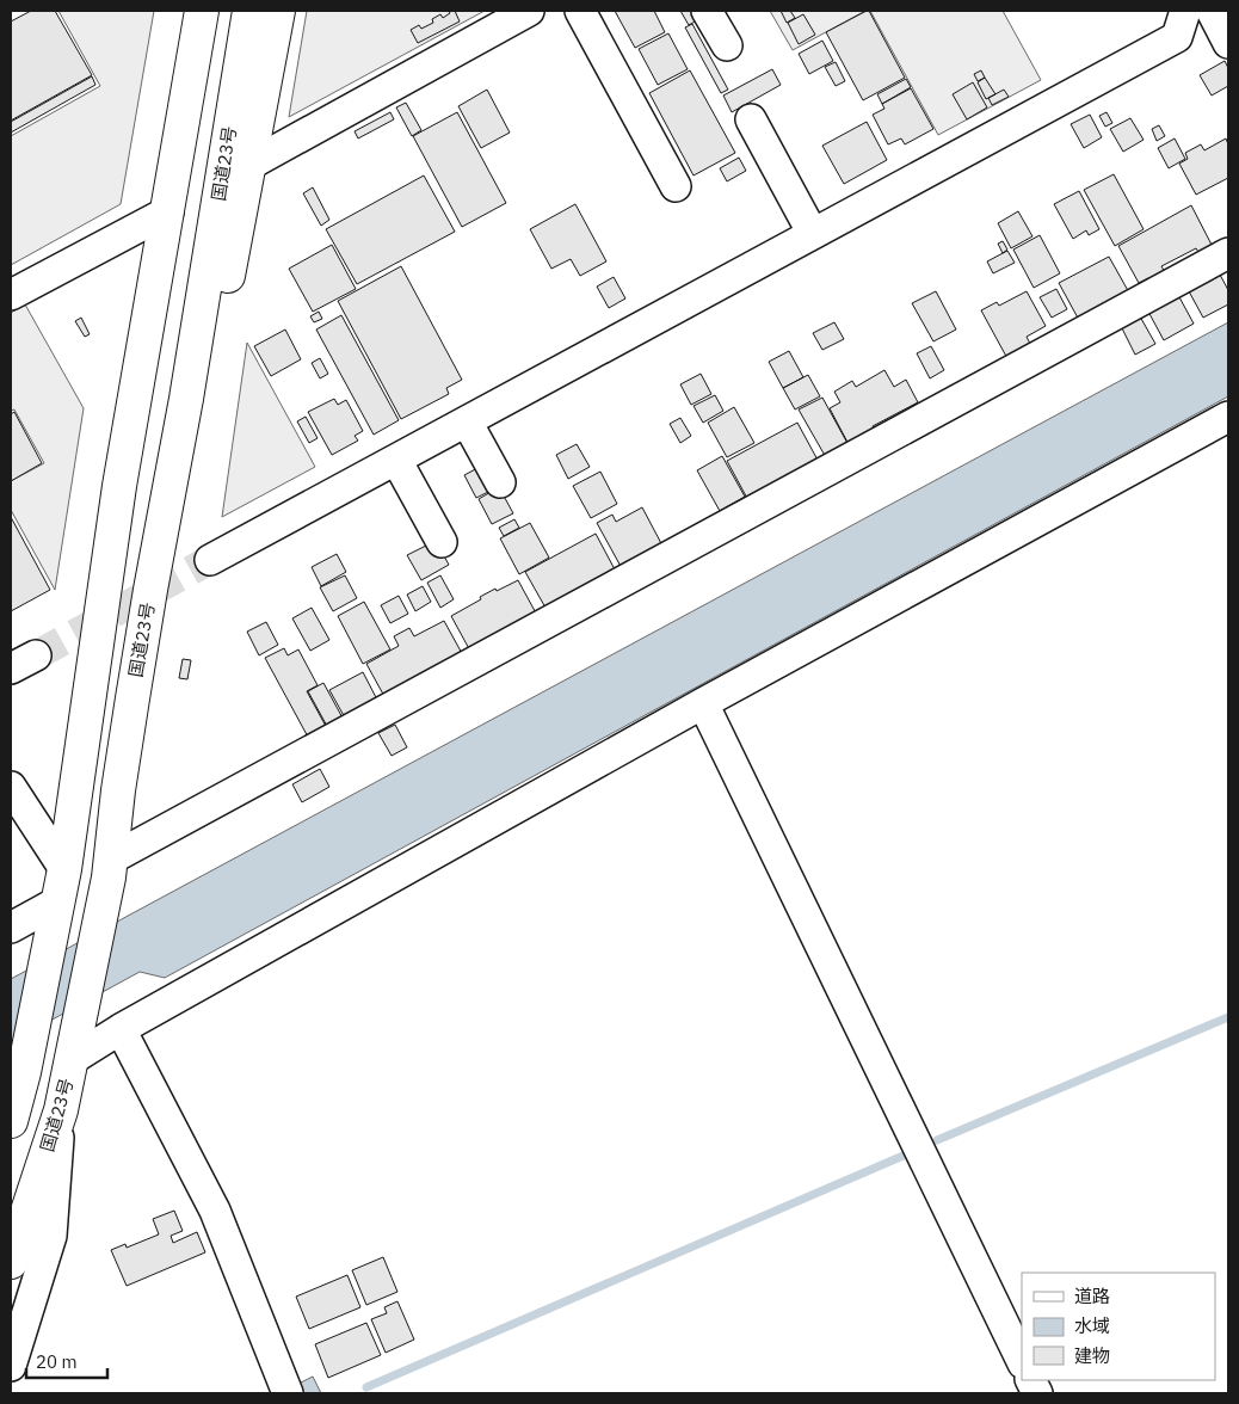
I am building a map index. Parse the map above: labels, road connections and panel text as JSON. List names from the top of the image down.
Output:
{
  "streets": {
    "highway": ["国道23号"]
  },
  "legend": ["道路", "水域", "建物"],
  "scale_bar": "20 m"
}
